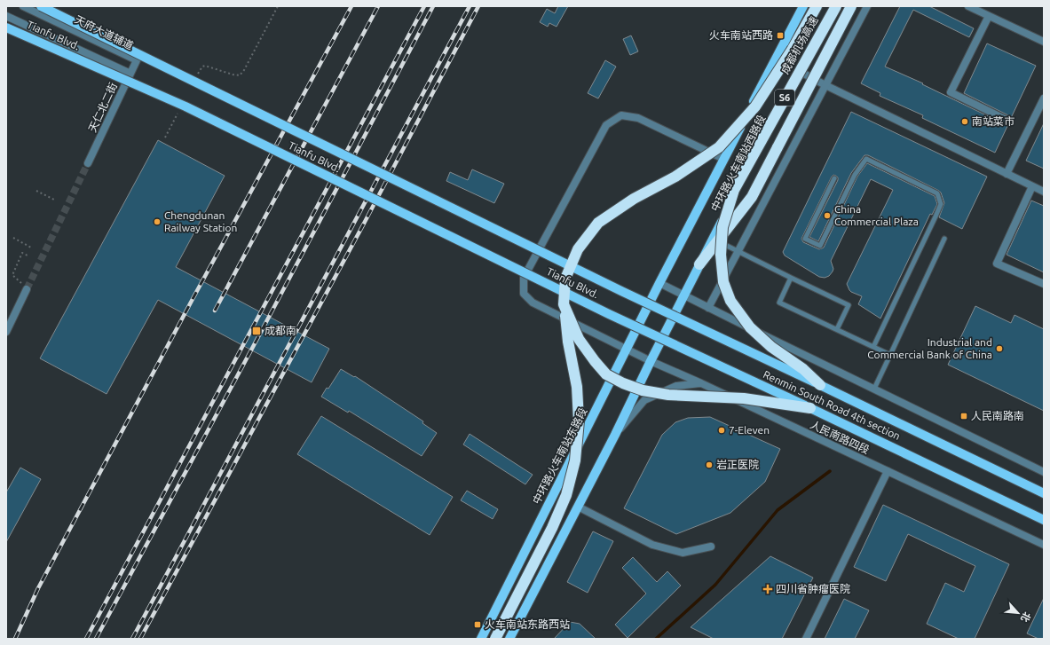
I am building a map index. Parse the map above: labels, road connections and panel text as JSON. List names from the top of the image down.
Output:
{
  "streets": {
    "highway": ["成都机场高速", "S6"],
    "main road": [
      "Tianfu Blvd.",
      "中环路火车南站西路段",
      "Renmin South Road 4th section",
      "中环路火车南站东路段"
    ],
    "street": ["天府大道辅道", "天仁北二街", "人民南路四段"]
  },
  "crossings": [
    ["天府大道辅道", "天仁北二街"],
    ["Tianfu Blvd.", "Renmin South Road 4th section"],
    ["成都机场高速", "中环路火车南站西路段"],
    ["成都机场高速", "Renmin South Road 4th section"],
    ["中环路火车南站西路段", "人民南路四段"],
    ["中环路火车南站西路段", "中环路火车南站东路段"],
    ["人民南路四段", "中环路火车南站东路段"]
  ],
  "places": {
    "transit": [
      "火车南站西路",
      "成都南",
      "人民南路南",
      "火车南站东路西站"
    ],
    "other": [
      "南站菜市",
      "China Commercial Plaza",
      "Chengdunan Railway Station",
      "Industrial and Commercial Bank of China",
      "7-Eleven",
      "岩正医院"
    ],
    "health": ["四川省肿瘤医院"]
  },
  "north": "bottom right"
}
